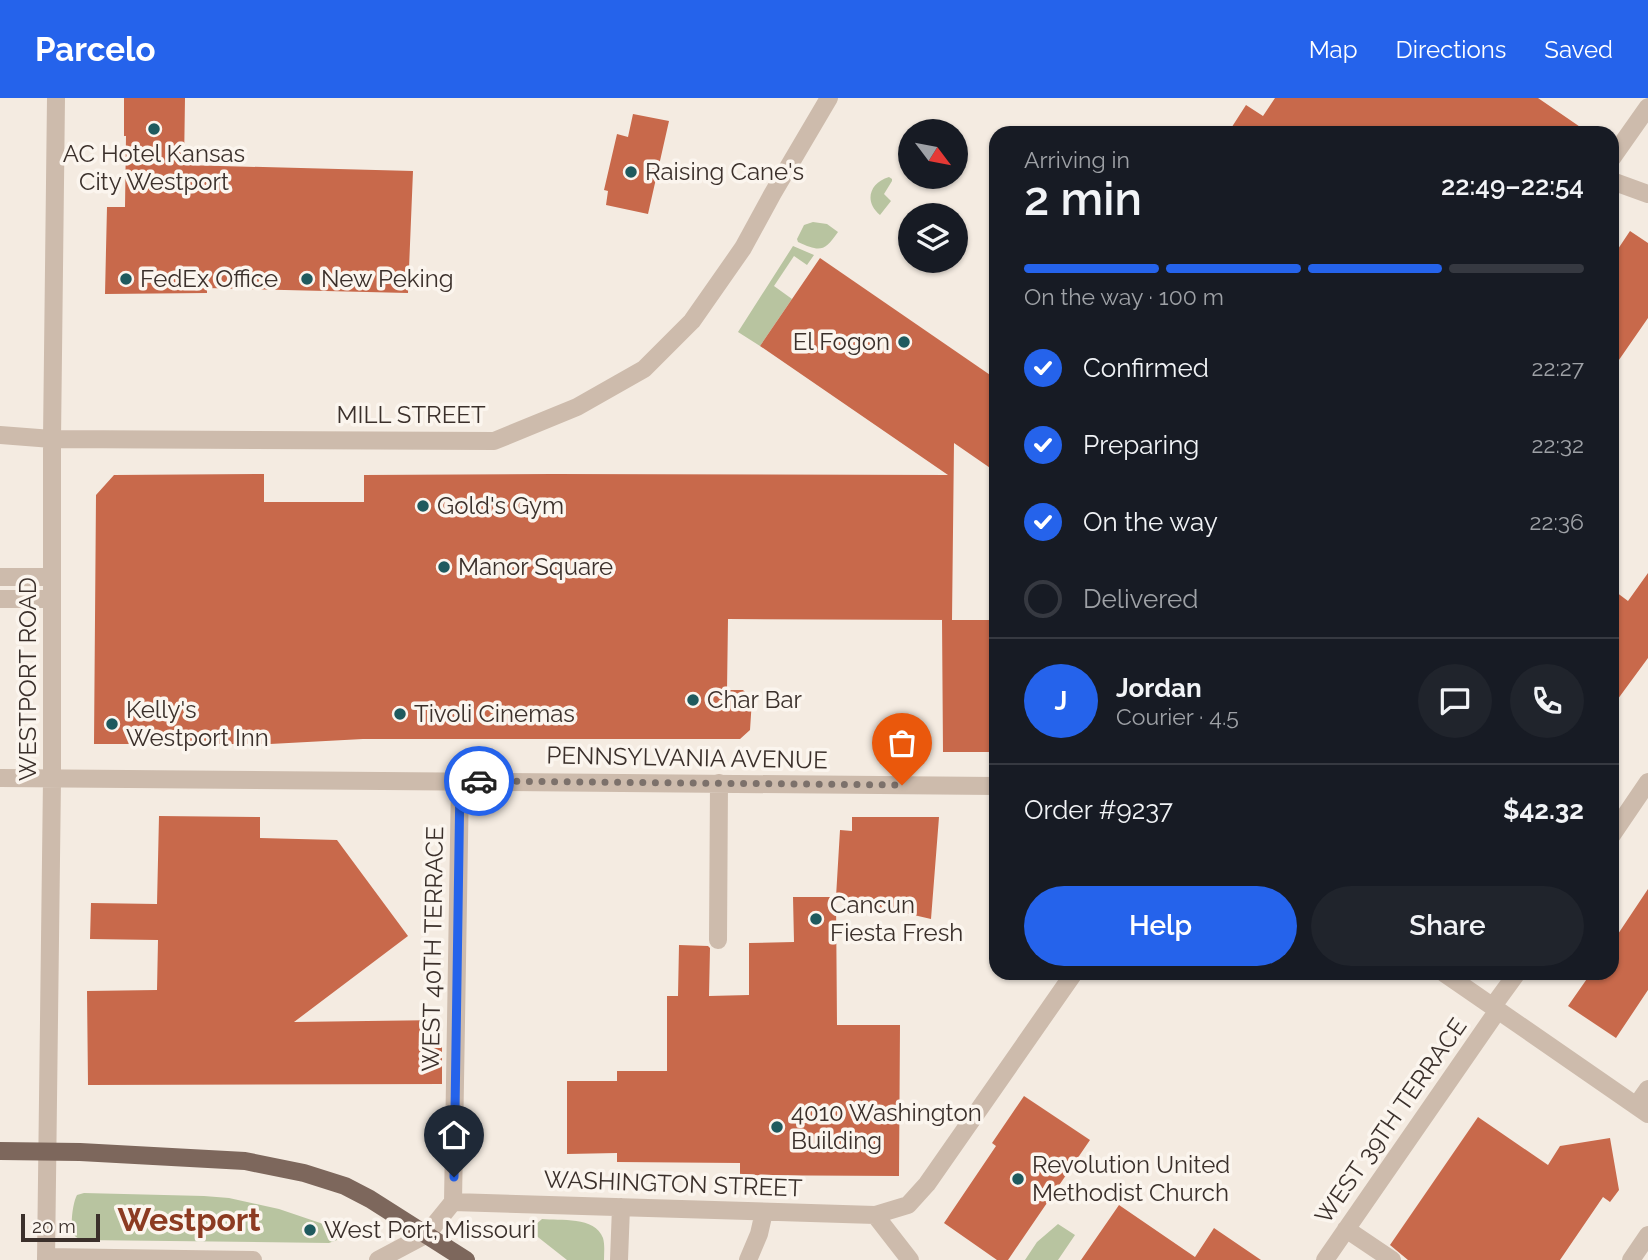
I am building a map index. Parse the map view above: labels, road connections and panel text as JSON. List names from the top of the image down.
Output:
{
  "streets": {
    "street": [
      "MILL STREET",
      "WESTPORT ROAD",
      "PENNSYLVANIA AVENUE",
      "WEST 40TH TERRACE",
      "WEST 39TH TERRACE",
      "WASHINGTON STREET"
    ]
  },
  "crossings": [
    ["MILL STREET", "WESTPORT ROAD"],
    ["WESTPORT ROAD", "PENNSYLVANIA AVENUE"],
    ["PENNSYLVANIA AVENUE", "WEST 40TH TERRACE"],
    ["WEST 40TH TERRACE", "WASHINGTON STREET"]
  ],
  "districts": ["Westport"],
  "places": [
    "AC Hotel Kansas City Westport",
    "Raising Cane's",
    "FedEx Office",
    "New Peking",
    "El Fogon",
    "Gold's Gym",
    "Manor Square",
    "Char Bar",
    "Tivoli Cinemas",
    "Kelly's Westport Inn",
    "Cancun Fiesta Fresh",
    "4010 Washington Building",
    "Revolution United Methodist Church",
    "West Port, Missouri"
  ],
  "scale_bar": "20 m",
  "north": "bottom right",
  "page": {
    "header": "Parcelo",
    "nav": ["Map", "Directions", "Saved"],
    "heading": ["2 min", "Arriving in", "22:49–22:54"],
    "panel": [
      "Jordan",
      "Courier · 4.5",
      "Order #9237",
      "$42.32"
    ],
    "bar": "On the way · 100 m",
    "list": [
      ["Confirmed", "22:27"],
      ["Preparing", "22:32"],
      ["On the way", "22:36"],
      "Delivered"
    ],
    "round": "J",
    "buttons": ["Help", "Share"],
    "scale": "20 m"
  }
}
